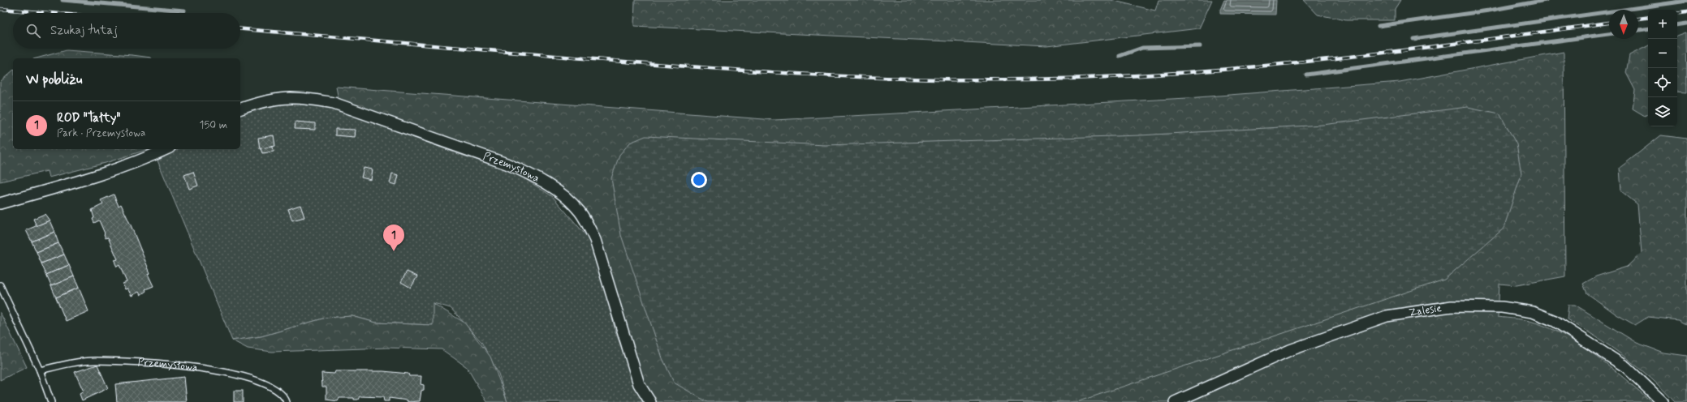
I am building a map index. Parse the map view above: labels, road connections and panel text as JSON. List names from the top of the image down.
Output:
{
  "streets": {
    "street": ["Przemysłowa", "Zalesie"]
  },
  "north": "bottom",
  "page": {
    "map_buttons": ["+", "−"],
    "search": "Szukaj tutaj",
    "heading": "W pobliżu",
    "list": [
      {
        "mark": "1",
        "name": "ROD \"Tałty\"",
        "note": "Park · Przemysłowa",
        "value": "150 m"
      }
    ],
    "pins": "1"
  }
}
